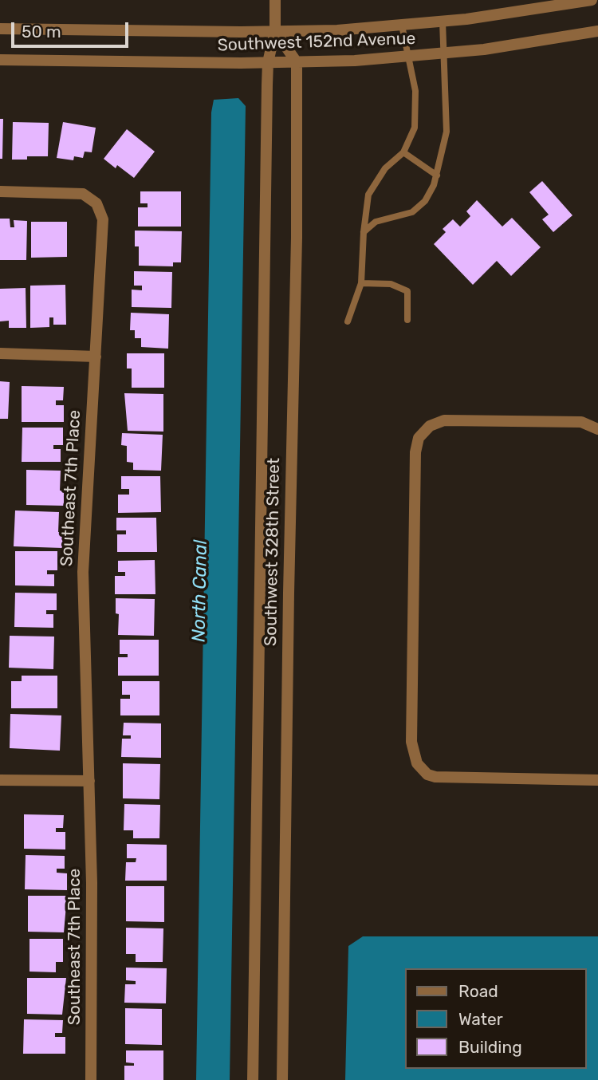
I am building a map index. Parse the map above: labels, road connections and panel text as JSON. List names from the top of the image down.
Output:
{
  "streets": {
    "street": ["Southwest 152nd Avenue", "Southeast 7th Place", "Southwest 328th Street"]
  },
  "crossings": [
    ["Southwest 152nd Avenue", "Southwest 328th Street"]
  ],
  "water": ["North Canal"],
  "legend": ["Road", "Water", "Building"],
  "scale_bar": "50 m"
}
